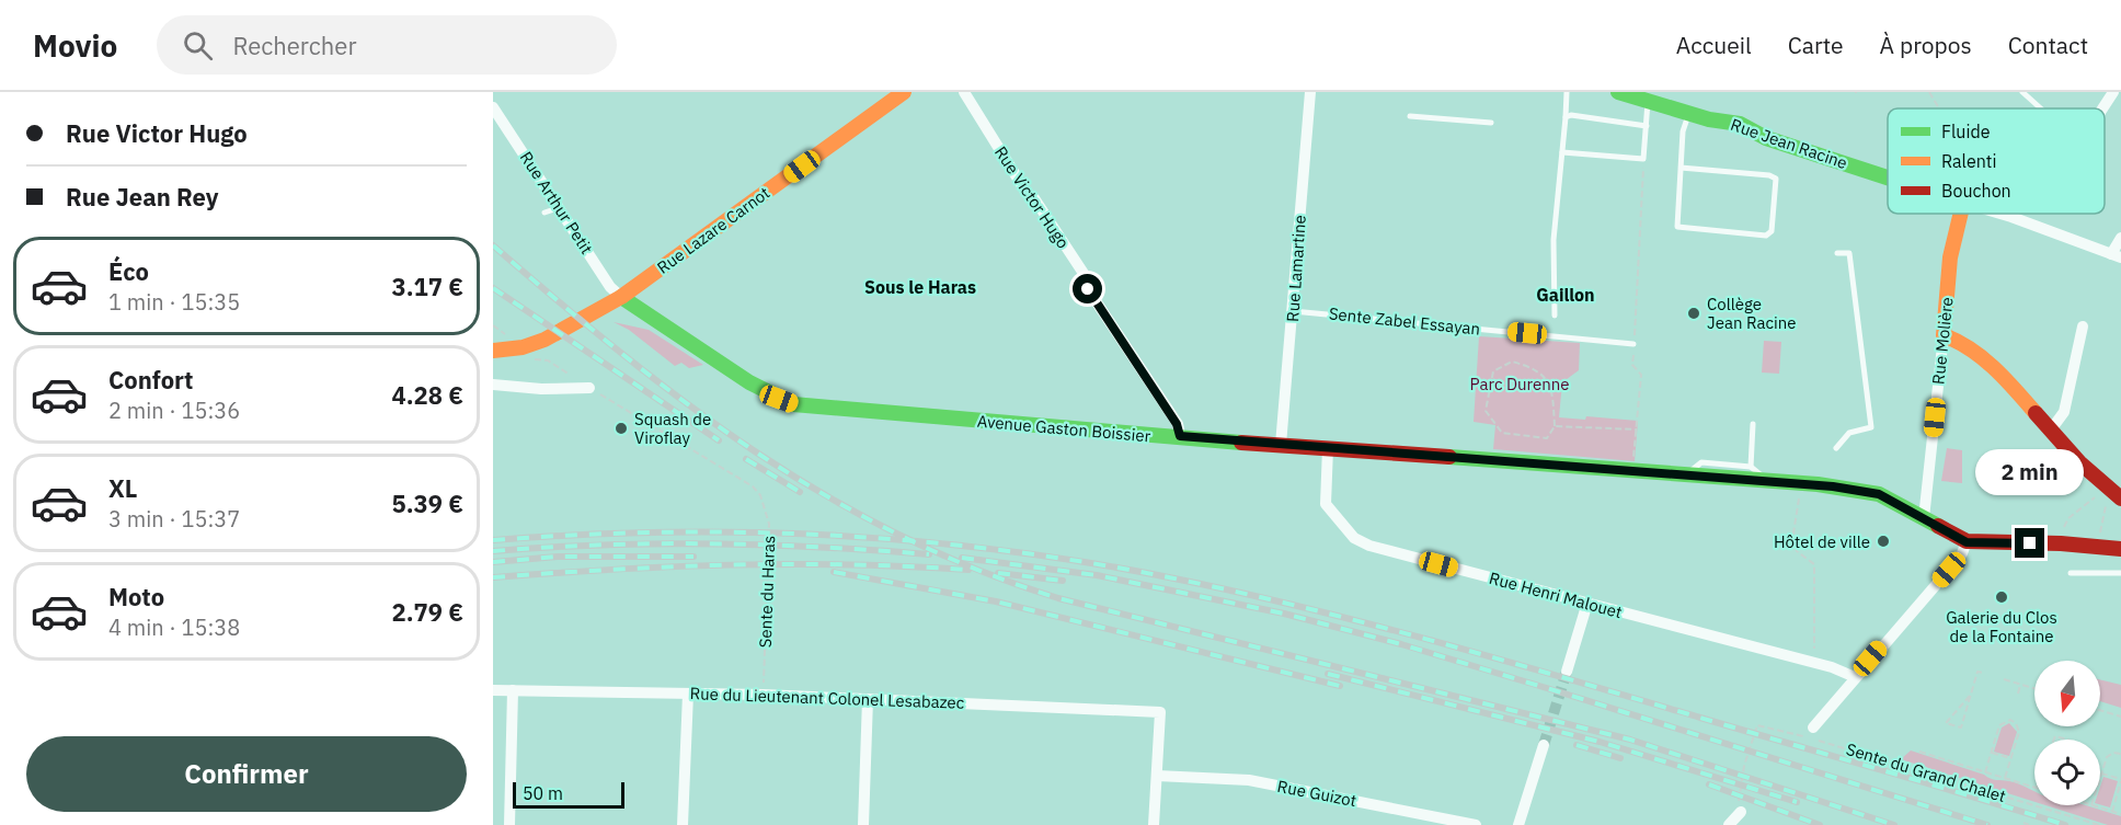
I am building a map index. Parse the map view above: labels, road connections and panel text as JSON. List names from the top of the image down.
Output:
{
  "streets": {
    "street": [
      "Rue Jean Racine",
      "Rue Victor Hugo",
      "Rue Arthur Petit",
      "Rue Lazare Carnot",
      "Rue Lamartine",
      "Rue Molière",
      "Avenue Gaston Boissier",
      "Rue Henri Malouet",
      "Rue du Lieutenant Colonel Lesabazec",
      "Rue Guizot"
    ],
    "lane": ["Sente Zabel Essayan"],
    "path": ["Sente du Haras", "Sente du Grand Chalet"]
  },
  "crossings": [
    ["Rue Victor Hugo", "Avenue Gaston Boissier"],
    ["Rue Arthur Petit", "Rue Lazare Carnot"],
    ["Rue Arthur Petit", "Avenue Gaston Boissier"],
    ["Rue Lazare Carnot", "Avenue Gaston Boissier"],
    ["Rue Lazare Carnot", "Sente du Haras"],
    ["Rue Lamartine", "Sente Zabel Essayan"],
    ["Rue Lamartine", "Avenue Gaston Boissier"],
    ["Rue Molière", "Avenue Gaston Boissier"],
    ["Avenue Gaston Boissier", "Rue Henri Malouet"],
    ["Sente du Haras", "Rue du Lieutenant Colonel Lesabazec"],
    ["Rue du Lieutenant Colonel Lesabazec", "Rue Guizot"]
  ],
  "districts": ["Sous le Haras", "Gaillon"],
  "parks": ["Parc Durenne"],
  "places": [
    "Collège Jean Racine",
    "Squash de Viroflay",
    "Hôtel de ville",
    "Galerie du Clos de la Fontaine"
  ],
  "legend": ["Fluide", "Ralenti", "Bouchon"],
  "scale_bar": "50 m",
  "north": "bottom",
  "page": {
    "header": "Movio",
    "search": "Rechercher",
    "nav": [
      "Accueil",
      "Carte",
      "À propos",
      "Contact"
    ],
    "banner": ["Rue Victor Hugo", "Rue Jean Rey"],
    "list": [
      {
        "name": "Éco",
        "note": "1 min · 15:35",
        "value": "3.17 €"
      },
      {
        "name": "Confort",
        "note": "2 min · 15:36",
        "value": "4.28 €"
      },
      {
        "name": "XL",
        "note": "3 min · 15:37",
        "value": "5.39 €"
      },
      {
        "name": "Moto",
        "note": "4 min · 15:38",
        "value": "2.79 €"
      }
    ],
    "bubble": "2 min",
    "buttons": "Confirmer",
    "scale": "50 m"
  }
}
